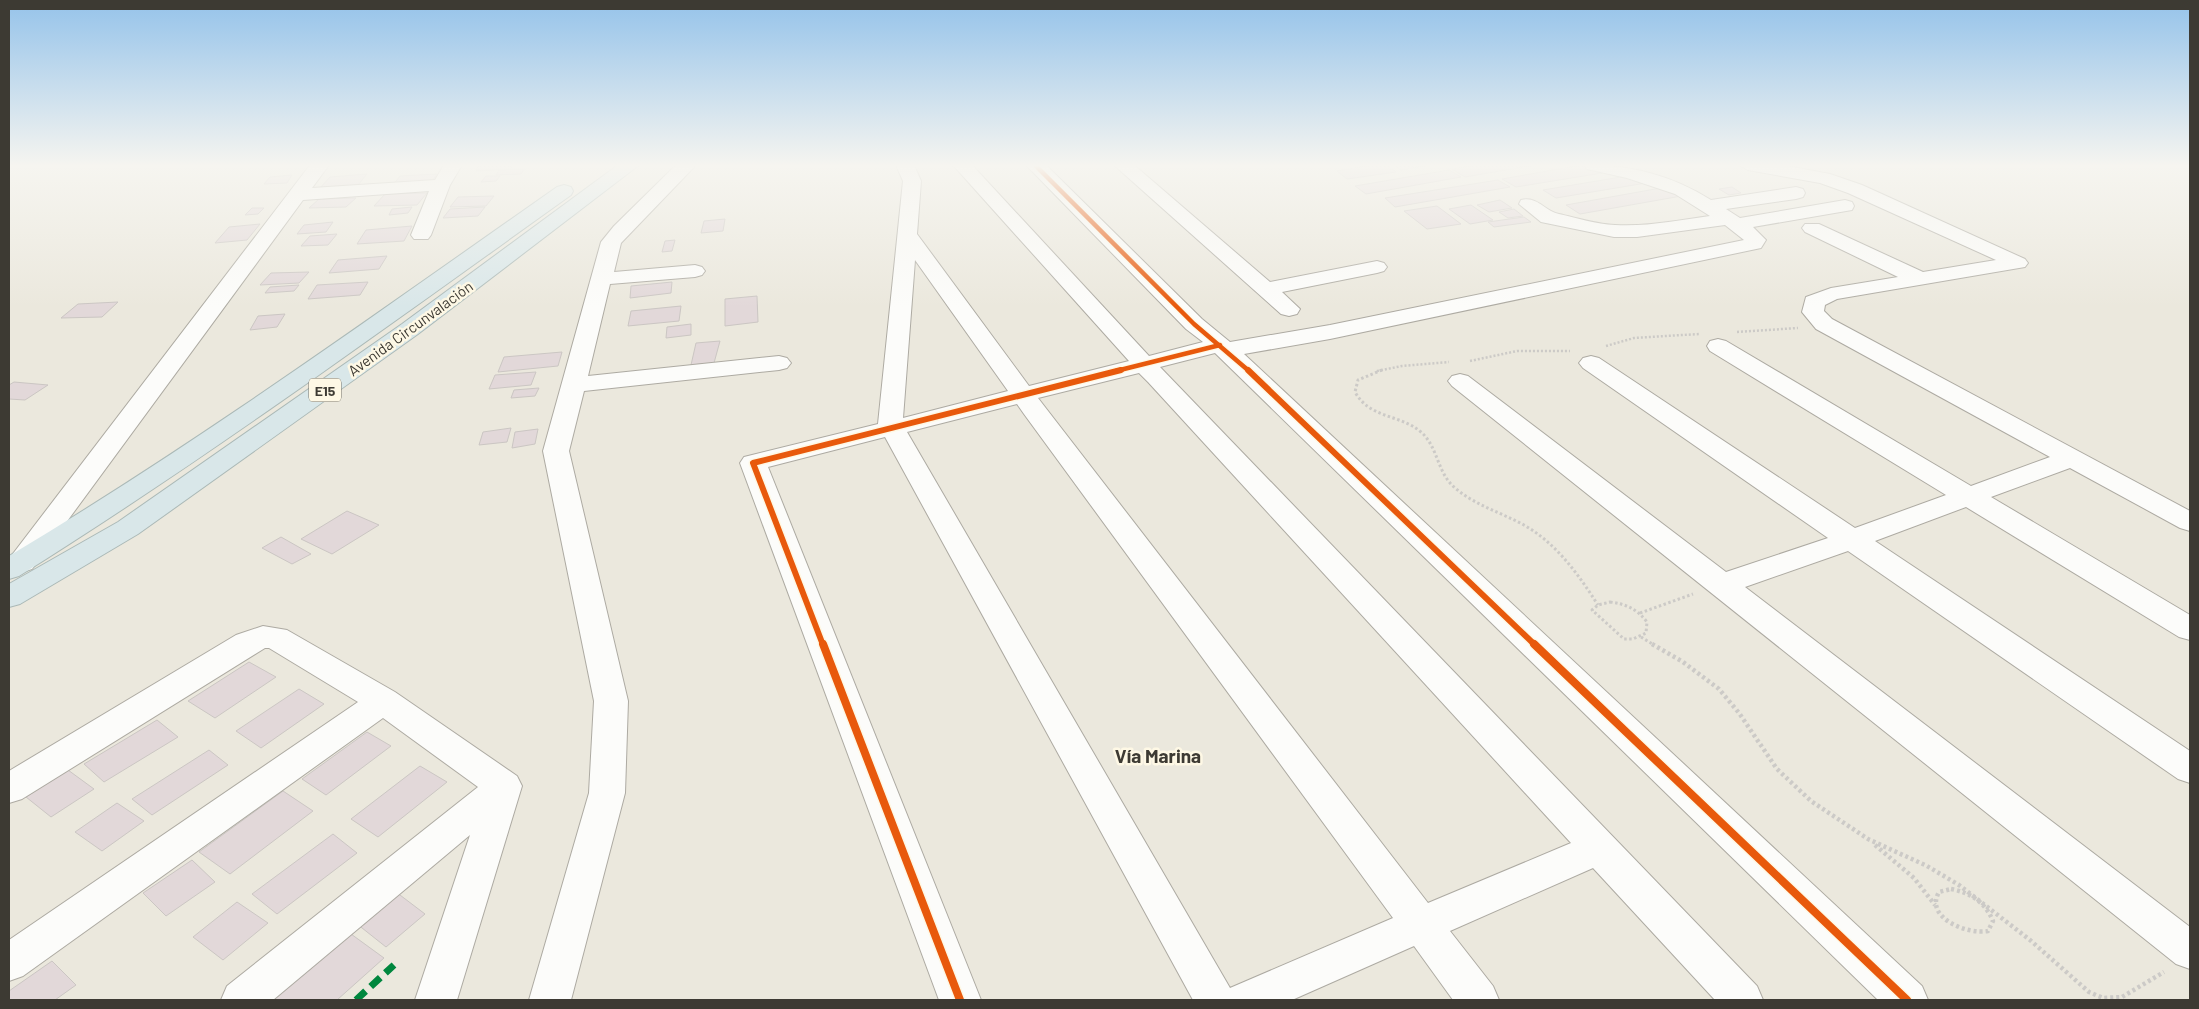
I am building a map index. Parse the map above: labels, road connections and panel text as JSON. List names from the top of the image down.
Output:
{
  "streets": {
    "highway": ["Avenida Circunvalación", "E15"]
  },
  "districts": ["Vía Marina"]
}
